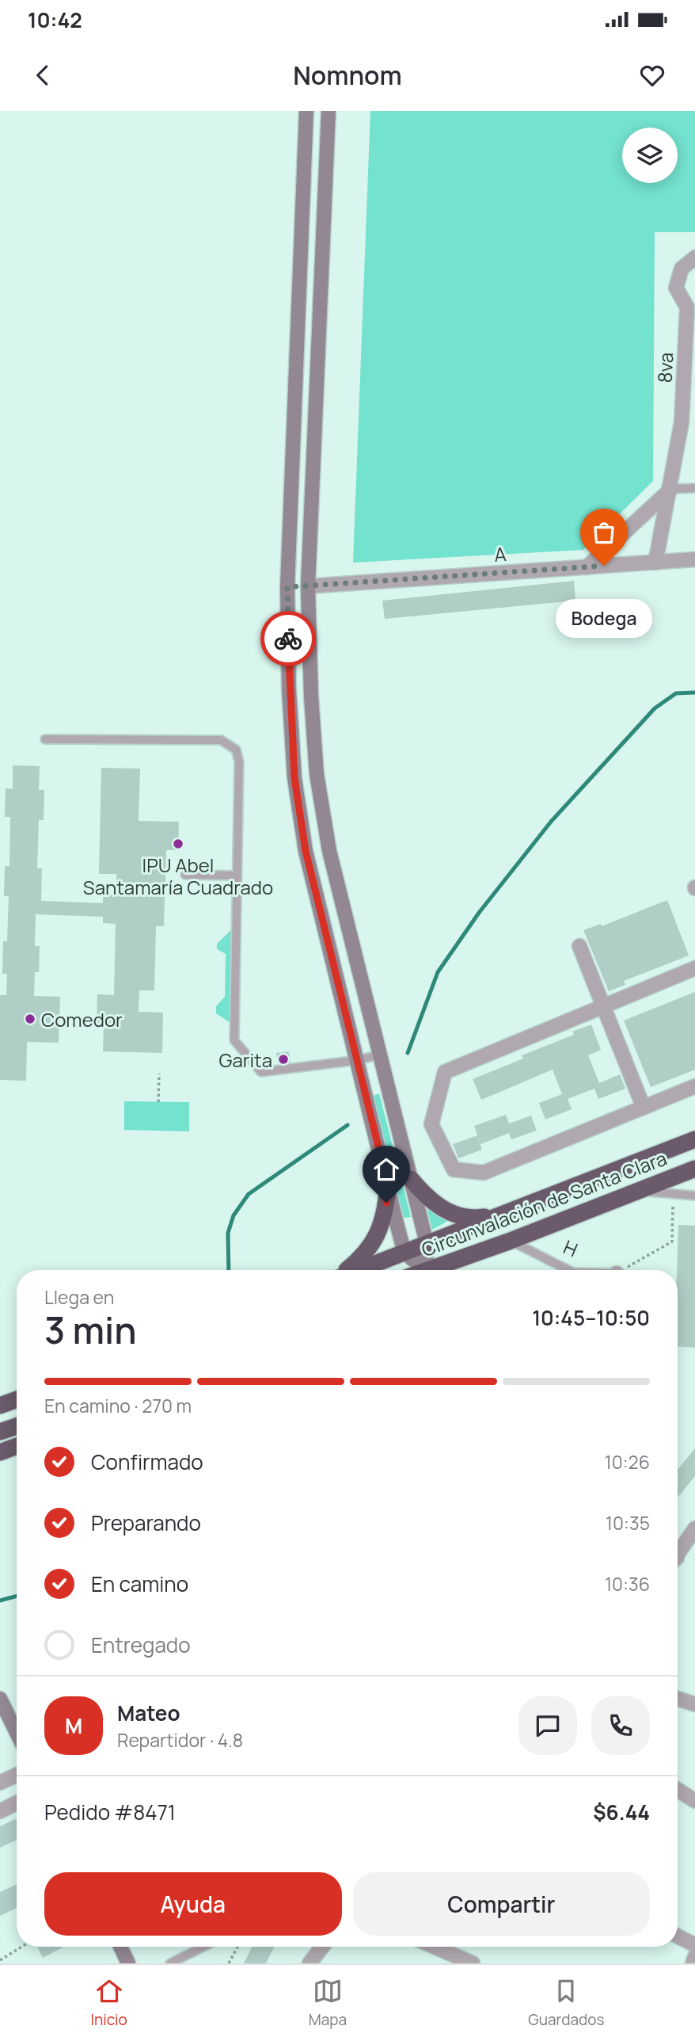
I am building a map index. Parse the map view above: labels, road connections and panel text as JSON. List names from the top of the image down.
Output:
{
  "streets": {
    "highway": ["Circunvalación de Santa Clara"],
    "street": ["8va", "A"],
    "lane": ["H"]
  },
  "crossings": [
    ["8va", "A"],
    ["Circunvalación de Santa Clara", "H"]
  ],
  "places": [
    "Bodega",
    "IPU Abel Santamaría Cuadrado",
    "Comedor",
    "Garita"
  ],
  "page": {
    "status": "10:42",
    "header": "Nomnom",
    "bubble": "Bodega",
    "heading": ["3 min", "Llega en", "10:45–10:50"],
    "panel": [
      "Mateo",
      "Repartidor · 4.8",
      "Pedido #8471",
      "$6.44"
    ],
    "bar": "En camino · 270 m",
    "list": [
      ["Confirmado", "10:26"],
      ["Preparando", "10:35"],
      ["En camino", "10:36"],
      "Entregado"
    ],
    "round": "M",
    "buttons": ["Ayuda", "Compartir"],
    "tabs": ["Inicio", "Mapa", "Guardados"]
  }
}
